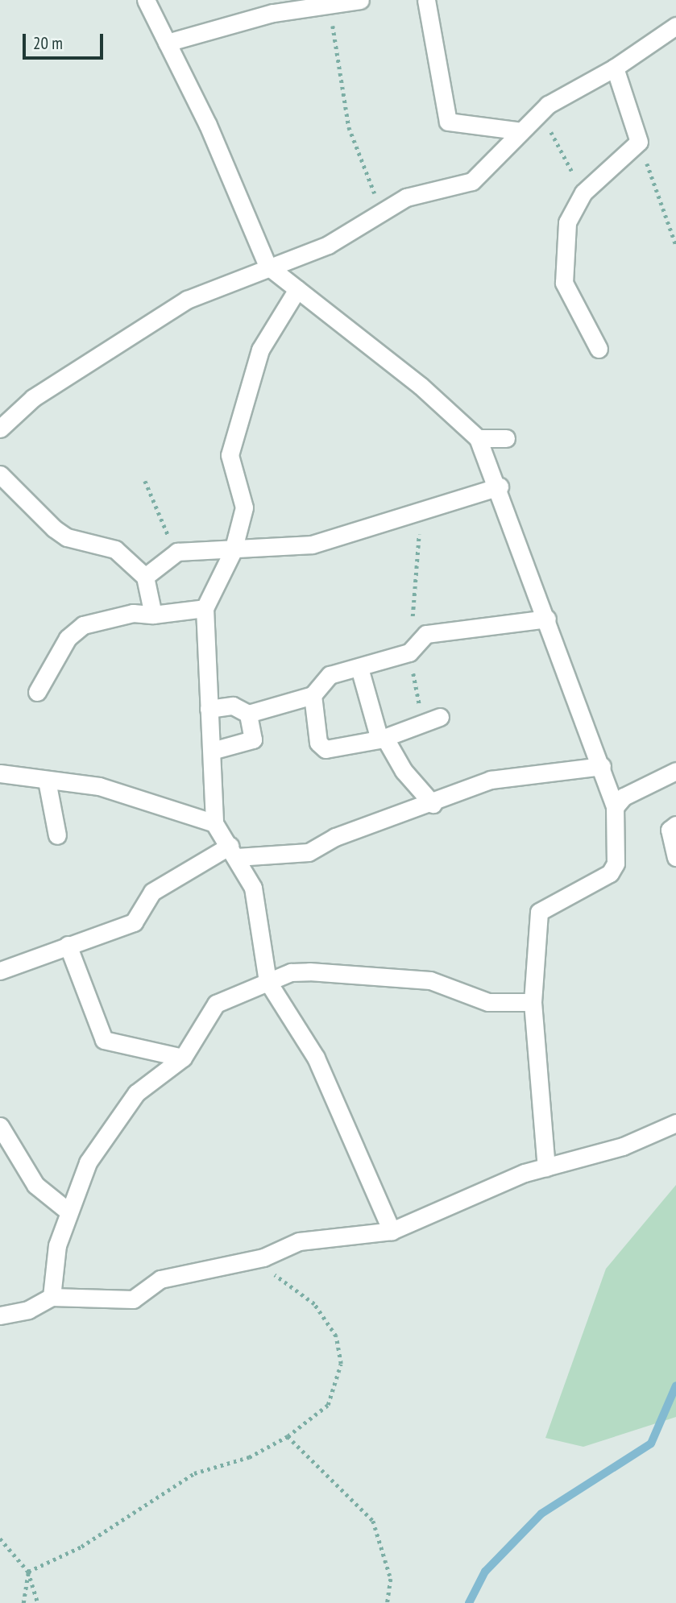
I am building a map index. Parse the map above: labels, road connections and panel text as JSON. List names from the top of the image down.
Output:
{
  "scale_bar": "20 m"
}
